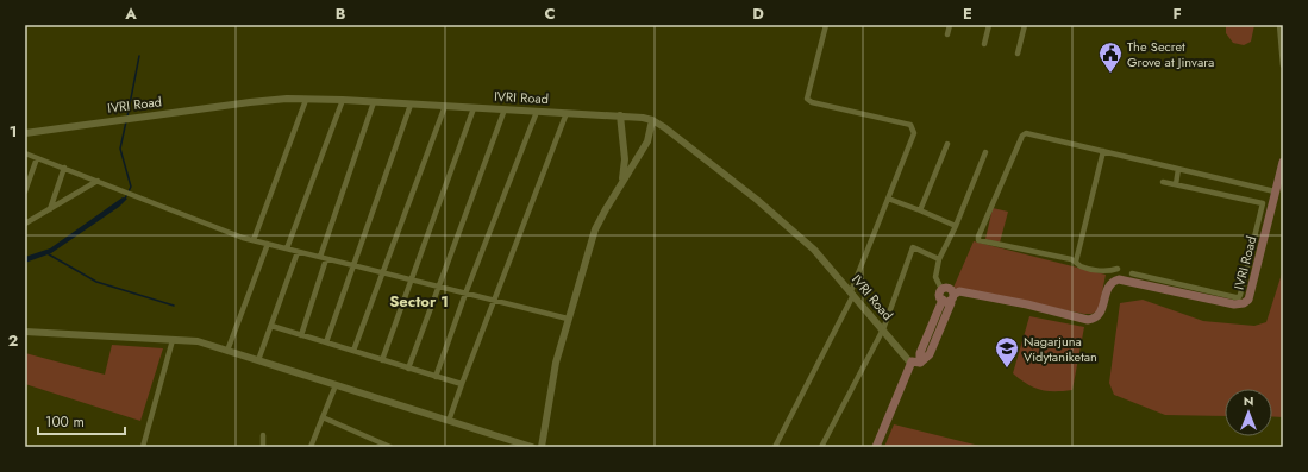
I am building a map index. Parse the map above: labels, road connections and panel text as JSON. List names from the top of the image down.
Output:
{
  "streets": {
    "main road": ["IVRI Road"]
  },
  "districts": ["Sector 1"],
  "places": {
    "public building": ["The Secret Grove at Jinvara"],
    "school or university": ["Nagarjuna Vidytaniketan"]
  },
  "scale_bar": "100 m",
  "north": "top",
  "grid": {
    "columns": [
      "A",
      "B",
      "C",
      "D",
      "E",
      "F"
    ],
    "rows": ["1", "2"]
  }
}
